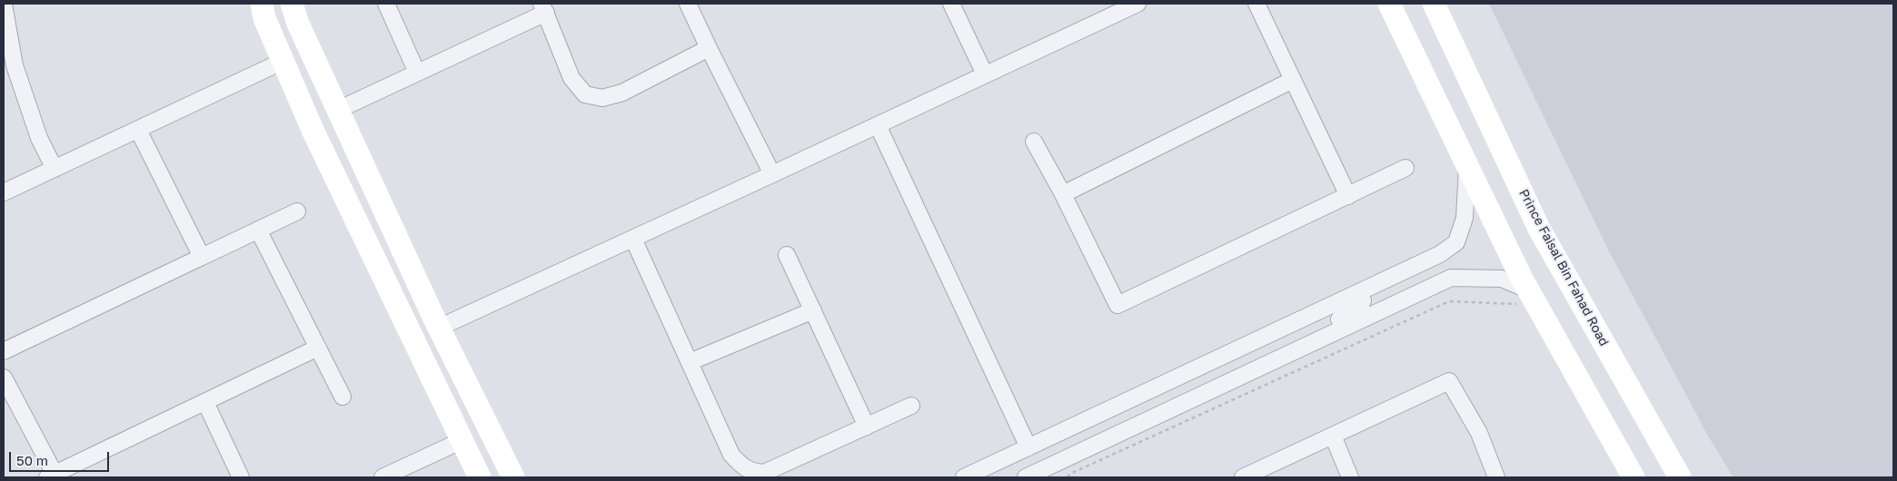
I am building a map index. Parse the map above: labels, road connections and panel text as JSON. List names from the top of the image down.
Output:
{
  "streets": {
    "main road": ["Prince Faisal Bin Fahad Road"]
  },
  "scale_bar": "50 m"
}
